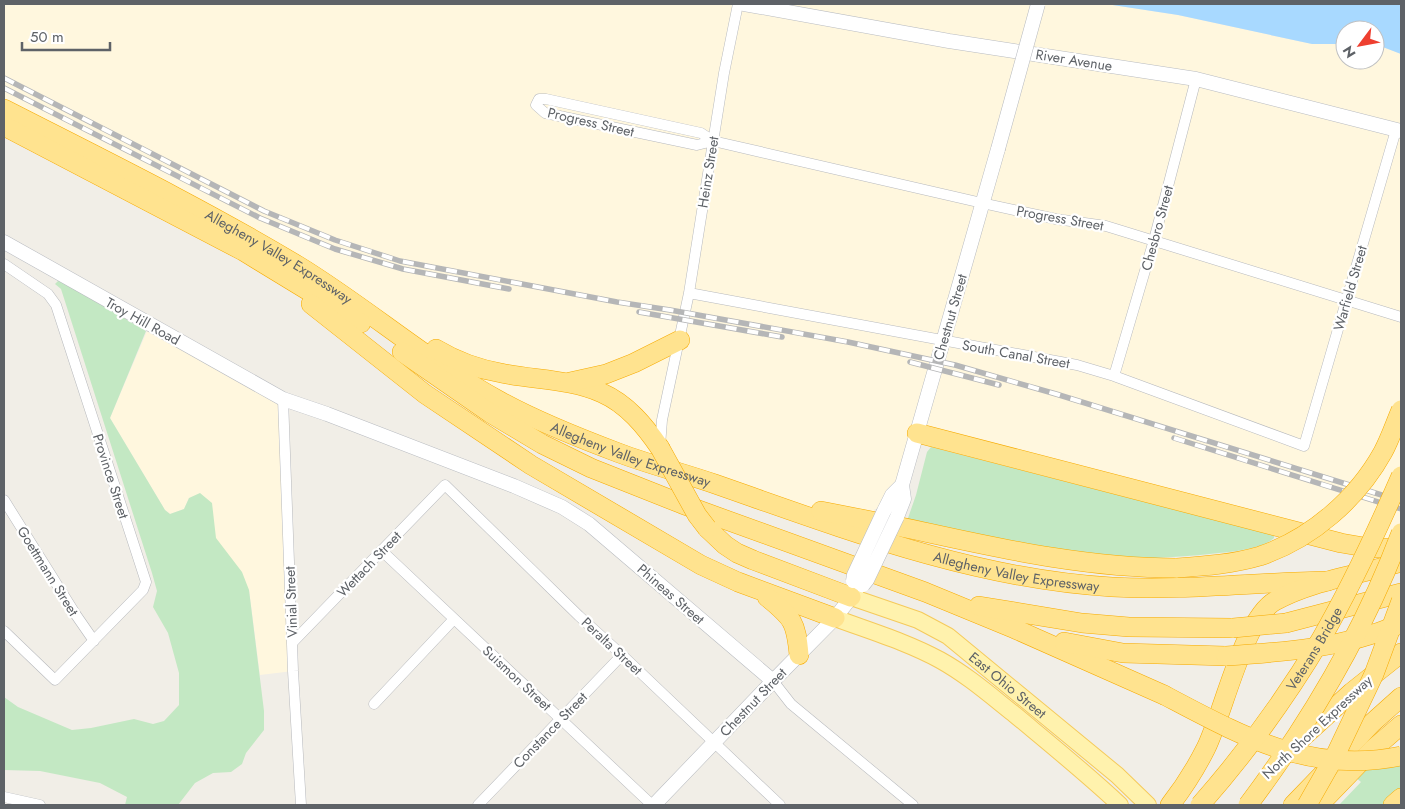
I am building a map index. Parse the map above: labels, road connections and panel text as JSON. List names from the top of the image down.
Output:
{
  "streets": {
    "highway": ["Allegheny Valley Expressway", "Veterans Bridge", "North Shore Expressway"],
    "main road": ["East Ohio Street"],
    "street": [
      "River Avenue",
      "Progress Street",
      "Heinz Street",
      "Chesbro Street",
      "Warfield Street",
      "Chestnut Street",
      "Troy Hill Road",
      "South Canal Street",
      "Province Street",
      "Wettach Street",
      "Goettmann Street",
      "Phineas Street",
      "Vinial Street",
      "Peralta Street",
      "Suismon Street",
      "Constance Street"
    ]
  },
  "crossings": [
    ["River Avenue", "Chesbro Street"],
    ["River Avenue", "Warfield Street"],
    ["Progress Street", "Heinz Street"],
    ["Progress Street", "Chesbro Street"],
    ["Progress Street", "Warfield Street"],
    ["Progress Street", "Chestnut Street"],
    ["Heinz Street", "South Canal Street"],
    ["Chesbro Street", "South Canal Street"],
    ["Warfield Street", "South Canal Street"],
    ["Chestnut Street", "South Canal Street"],
    ["Chestnut Street", "Phineas Street"],
    ["Chestnut Street", "Peralta Street"],
    ["Chestnut Street", "Suismon Street"],
    ["Chestnut Street", "East Ohio Street"],
    ["Troy Hill Road", "Phineas Street"],
    ["Troy Hill Road", "Vinial Street"],
    ["Province Street", "Goettmann Street"],
    ["Wettach Street", "Vinial Street"],
    ["Wettach Street", "Peralta Street"],
    ["Wettach Street", "Suismon Street"],
    ["Phineas Street", "Vinial Street"],
    ["Peralta Street", "Constance Street"],
    ["Suismon Street", "Constance Street"]
  ],
  "scale_bar": "50 m",
  "north": "bottom left"
}
